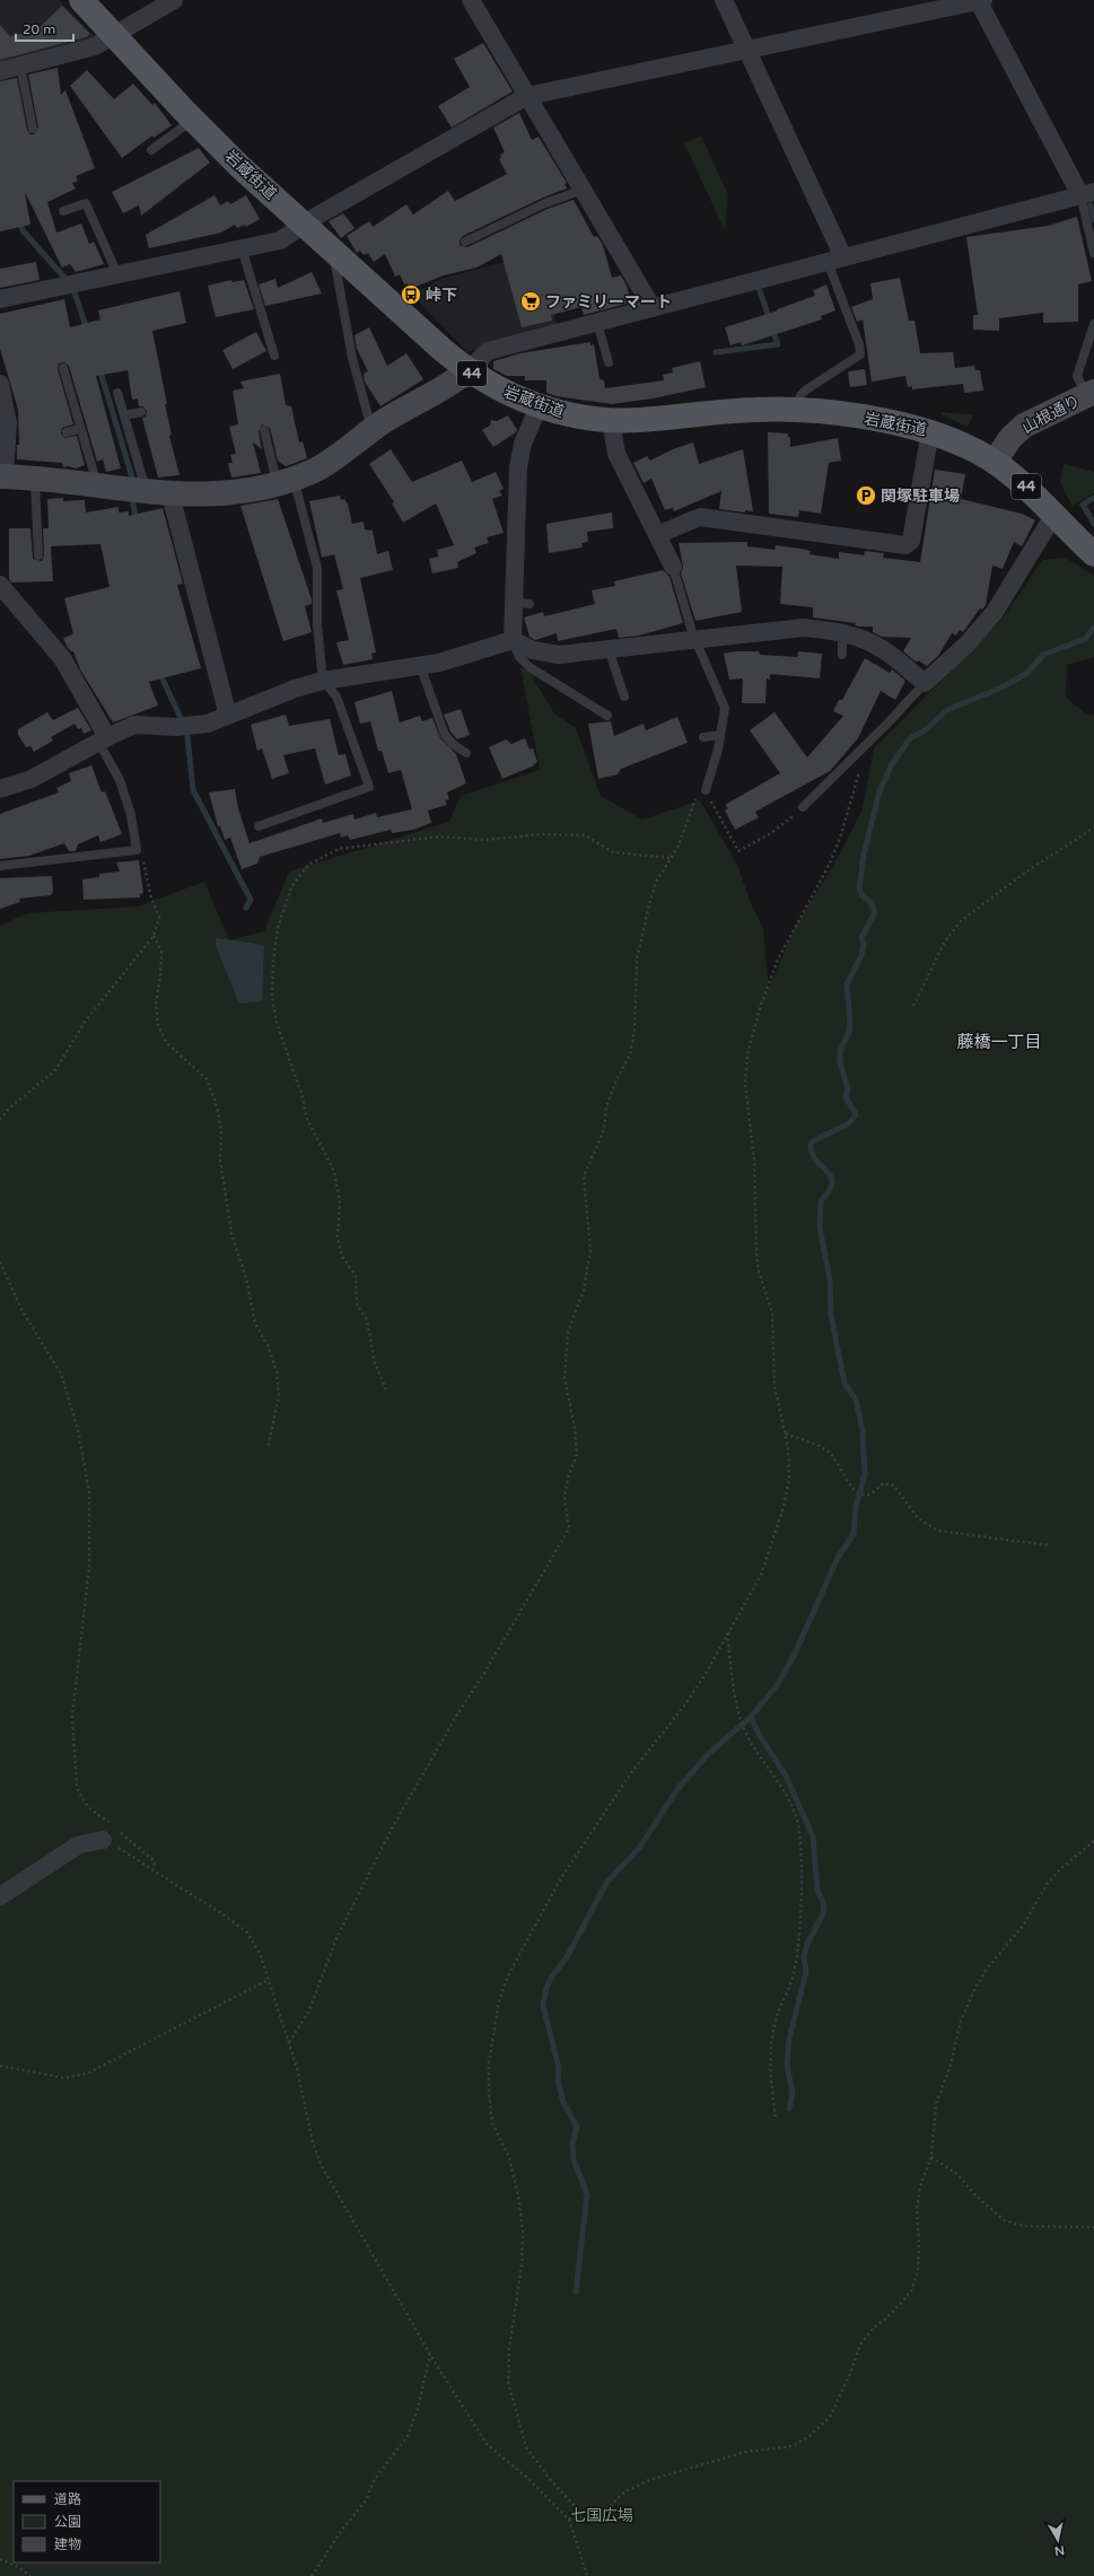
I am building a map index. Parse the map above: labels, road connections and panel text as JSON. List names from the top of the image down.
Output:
{
  "streets": {
    "main road": ["岩蔵街道", "44"],
    "street": ["山根通り"]
  },
  "crossings": [
    ["岩蔵街道", "山根通り"]
  ],
  "districts": ["藤橋一丁目"],
  "parks": ["七国広場"],
  "places": {
    "bus stop": ["峠下"],
    "supermarket": ["ファミリーマート"],
    "parking": ["関塚駐車場"]
  },
  "legend": ["道路", "公園", "建物"],
  "scale_bar": "20 m",
  "north": "bottom"
}
